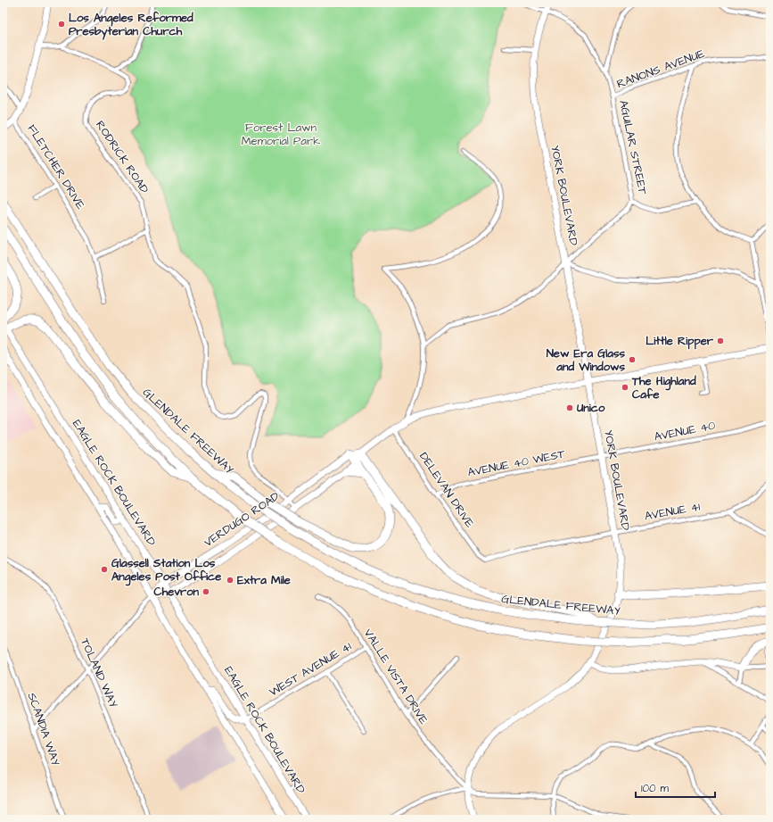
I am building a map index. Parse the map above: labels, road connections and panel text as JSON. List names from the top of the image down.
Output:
{
  "streets": {
    "highway": ["GLENDALE FREEWAY"],
    "main road": [
      "FLETCHER DRIVE",
      "YORK BOULEVARD",
      "EAGLE ROCK BOULEVARD",
      "VERDUGO ROAD"
    ],
    "street": [
      "RANONS AVENUE",
      "AGUILAR STREET",
      "RODRICK ROAD",
      "AVENUE 40",
      "AVENUE 40 WEST",
      "DELEVAN DRIVE",
      "AVENUE 41",
      "WEST AVENUE 41",
      "TOLAND WAY",
      "VALLE VISTA DRIVE",
      "SCANDIA WAY"
    ]
  },
  "crossings": [
    ["RANONS AVENUE", "AGUILAR STREET"],
    ["RANONS AVENUE", "YORK BOULEVARD"],
    ["RODRICK ROAD", "VERDUGO ROAD"],
    ["YORK BOULEVARD", "AVENUE 40"],
    ["YORK BOULEVARD", "AVENUE 40 WEST"],
    ["YORK BOULEVARD", "AVENUE 41"],
    ["YORK BOULEVARD", "VERDUGO ROAD"],
    ["YORK BOULEVARD", "VALLE VISTA DRIVE"],
    ["AVENUE 40", "AVENUE 40 WEST"],
    ["AVENUE 40 WEST", "DELEVAN DRIVE"],
    ["EAGLE ROCK BOULEVARD", "VERDUGO ROAD"],
    ["EAGLE ROCK BOULEVARD", "WEST AVENUE 41"],
    ["DELEVAN DRIVE", "AVENUE 41"],
    ["DELEVAN DRIVE", "VERDUGO ROAD"],
    ["WEST AVENUE 41", "VALLE VISTA DRIVE"]
  ],
  "parks": ["Forest Lawn Memorial Park"],
  "places": [
    "Los Angeles Reformed Presbyterian Church",
    "Little Ripper",
    "New Era Glass and Windows",
    "The Highland Cafe",
    "Unico",
    "Glassell Station Los Angeles Post Office",
    "Extra Mile",
    "Chevron"
  ],
  "scale_bar": "100 m"
}
